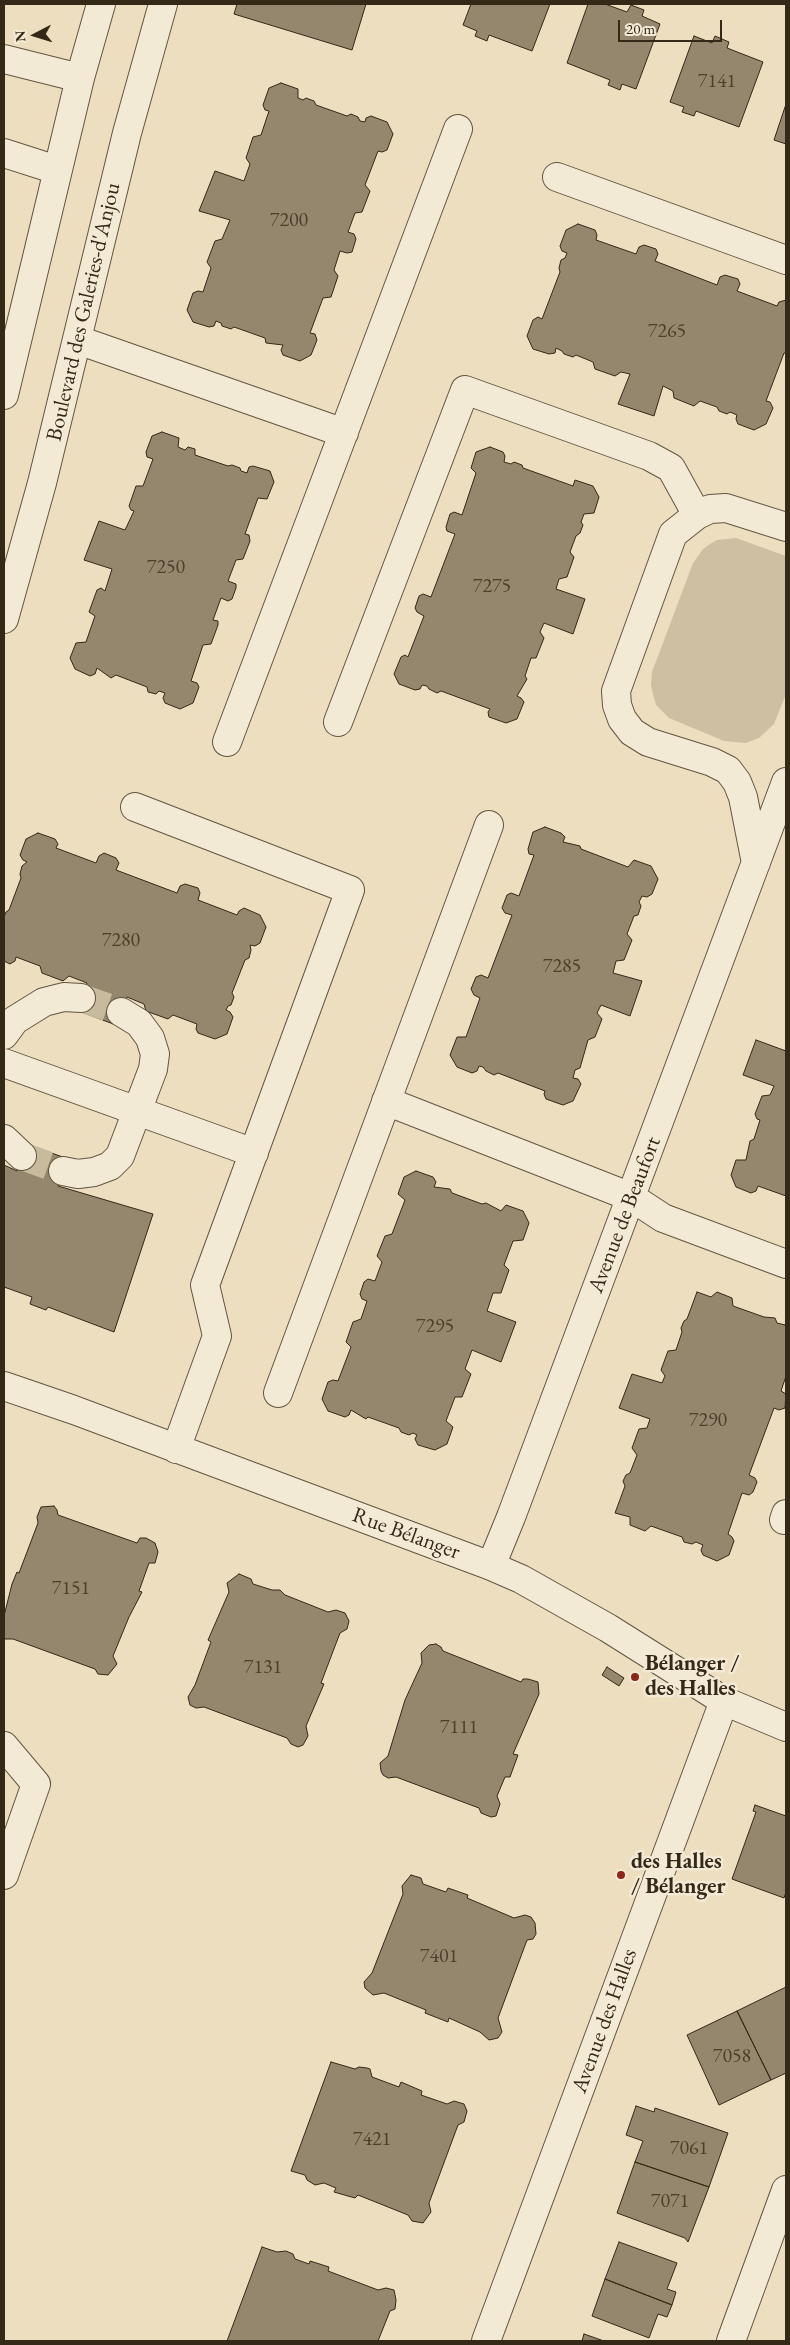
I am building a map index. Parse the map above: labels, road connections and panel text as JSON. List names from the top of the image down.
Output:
{
  "streets": {
    "street": [
      "Boulevard des Galeries-d'Anjou",
      "Avenue de Beaufort",
      "Rue Bélanger",
      "Avenue des Halles"
    ]
  },
  "crossings": [
    ["Avenue de Beaufort", "Rue Bélanger"],
    ["Rue Bélanger", "Avenue des Halles"]
  ],
  "places": ["Bélanger / des Halles", "des Halles / Bélanger"],
  "house_numbers": [
    "7141",
    "7200",
    "7265",
    "7250",
    "7275",
    "7280",
    "7285",
    "7295",
    "7290",
    "7151",
    "7131",
    "7111",
    "7401",
    "7058",
    "7421",
    "7061",
    "7071"
  ],
  "scale_bar": "20 m",
  "north": "left"
}
